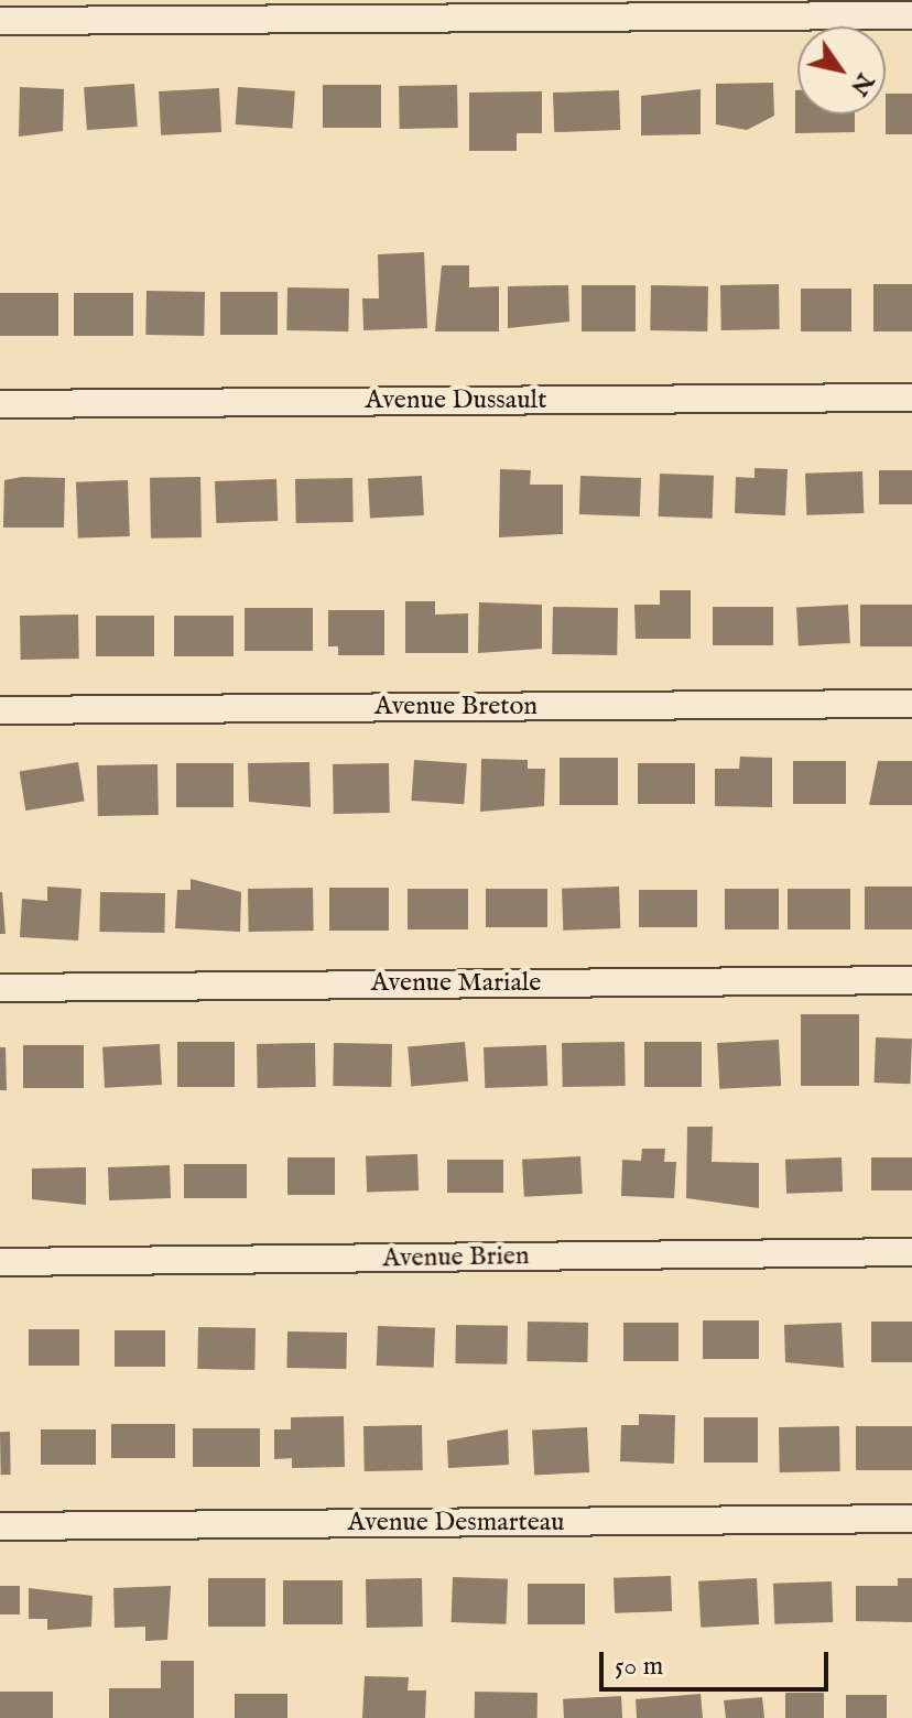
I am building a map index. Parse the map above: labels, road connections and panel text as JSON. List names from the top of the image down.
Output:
{
  "streets": {
    "street": [
      "Avenue Dussault",
      "Avenue Breton",
      "Avenue Mariale",
      "Avenue Brien",
      "Avenue Desmarteau"
    ]
  },
  "scale_bar": "50 m",
  "north": "bottom right"
}
